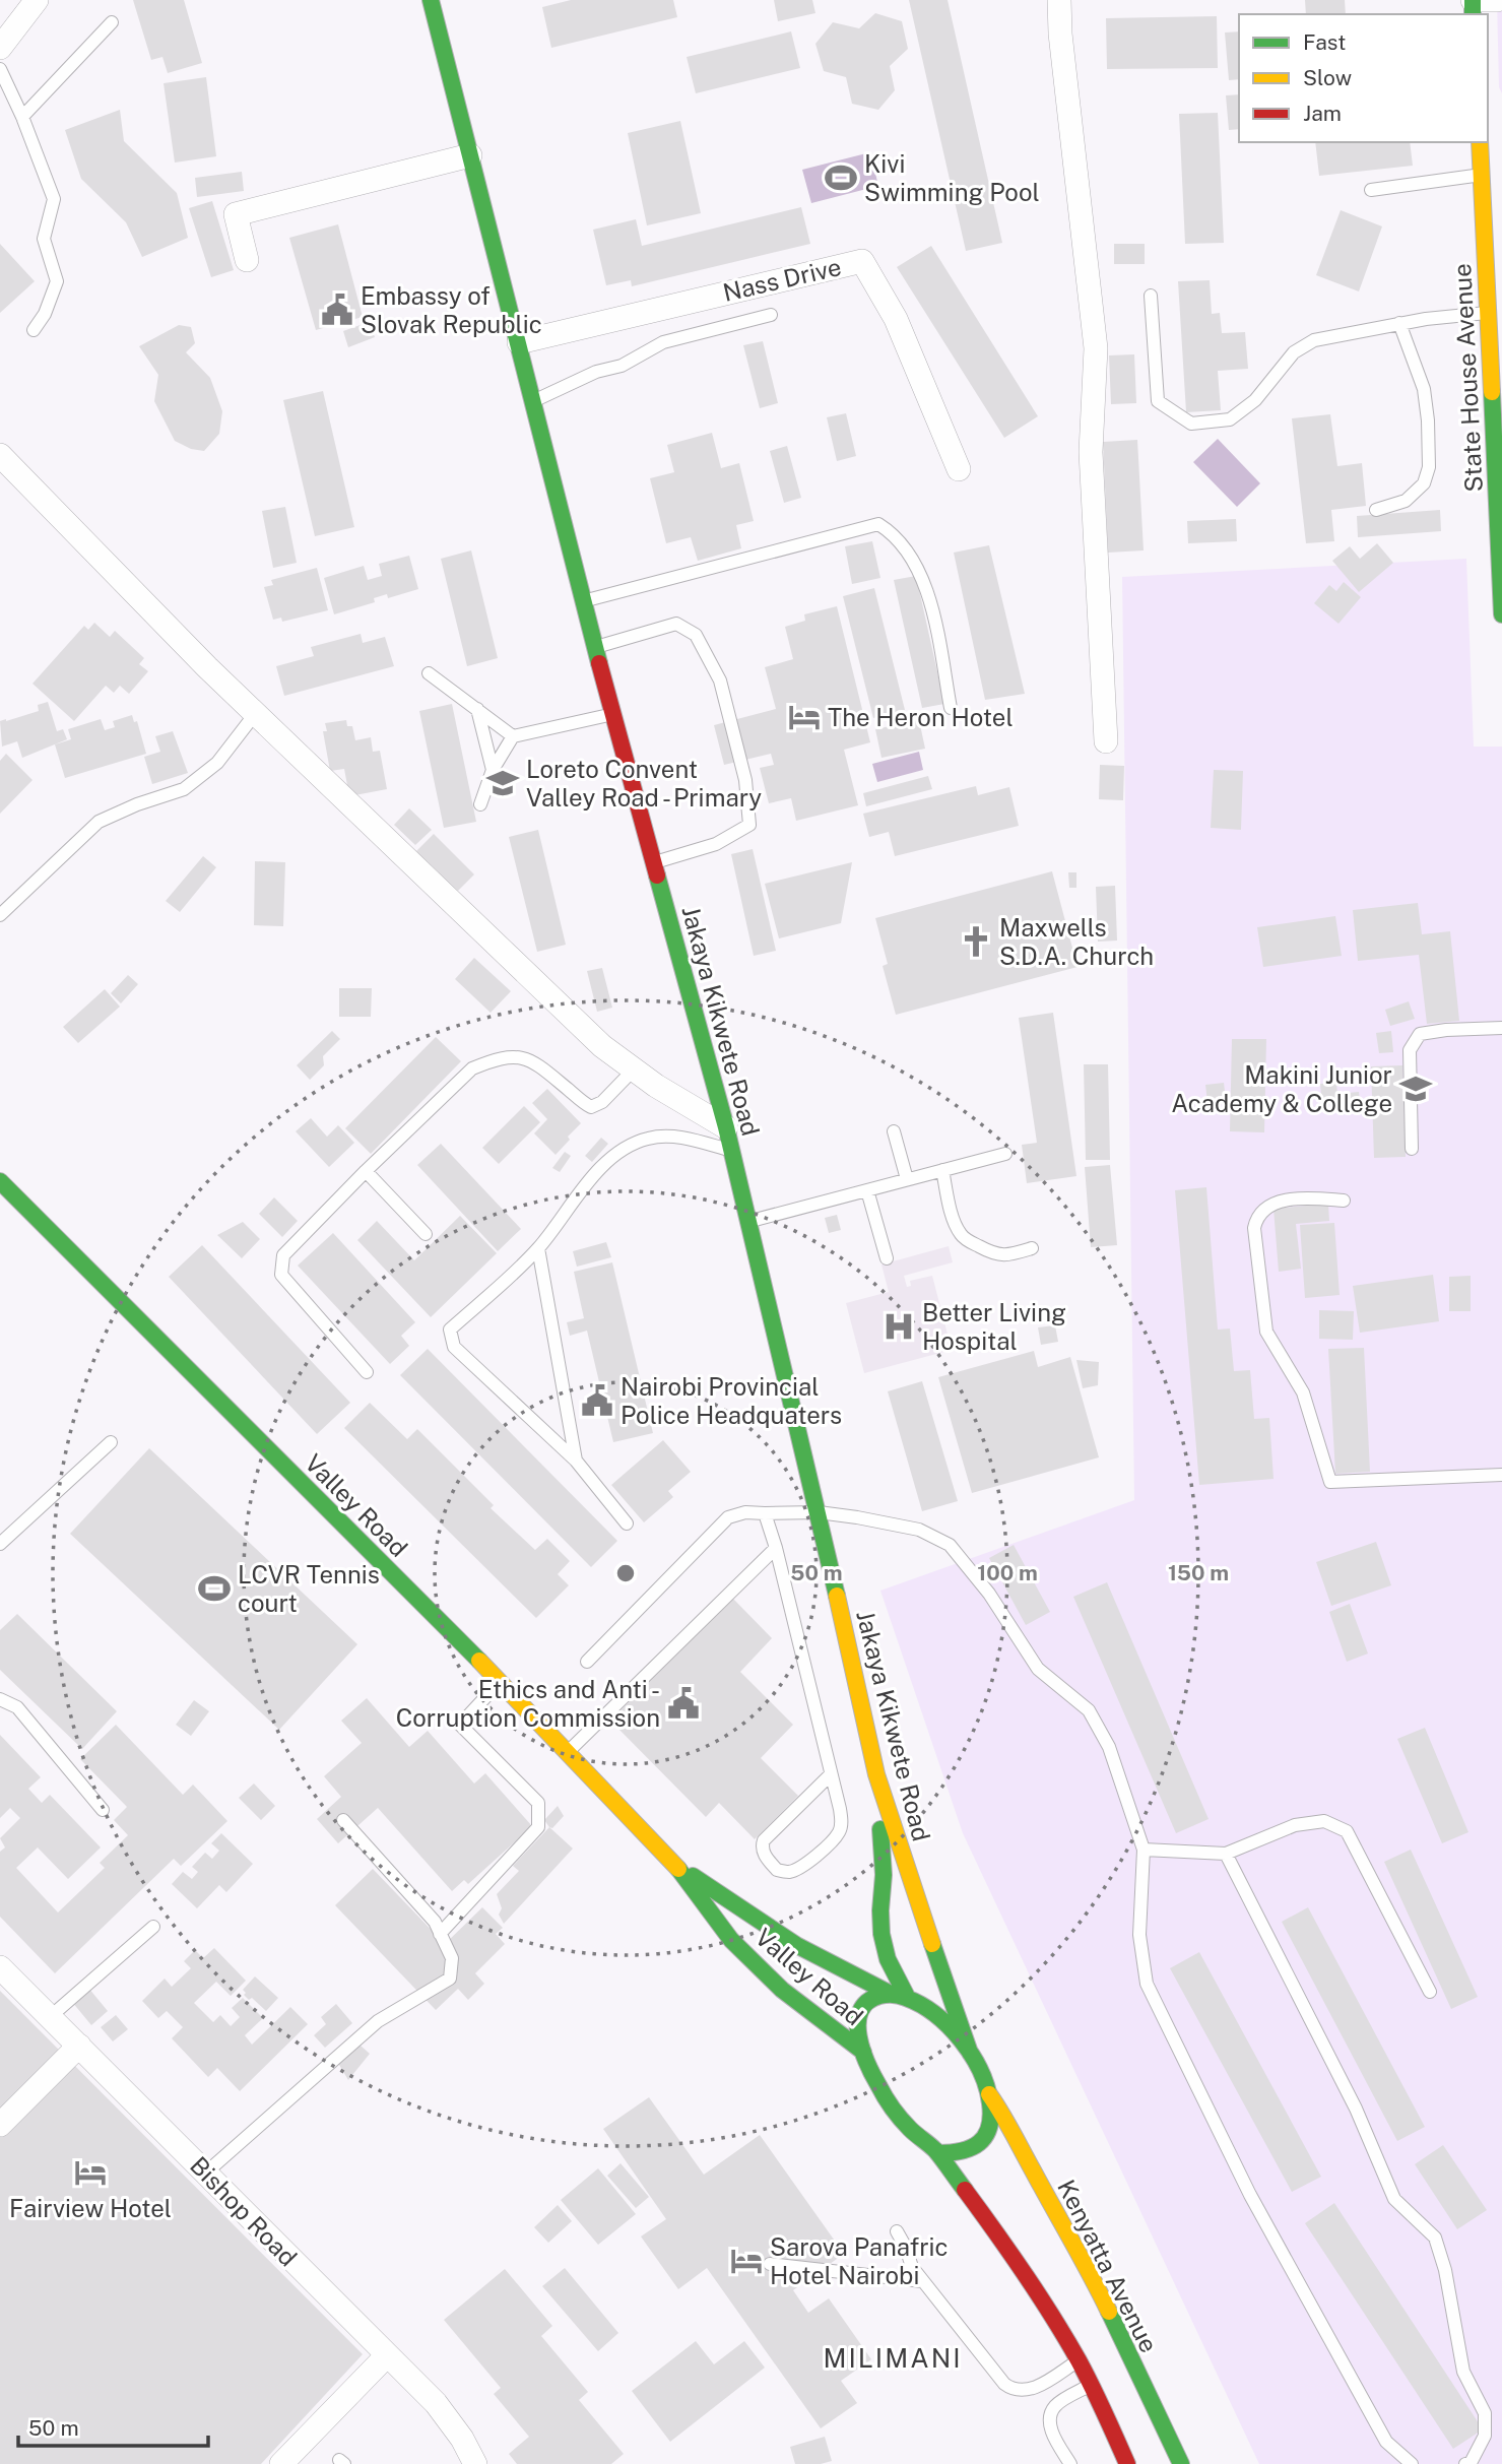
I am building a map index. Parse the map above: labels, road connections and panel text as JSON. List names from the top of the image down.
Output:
{
  "streets": {
    "main road": [
      "State House Avenue",
      "Jakaya Kikwete Road",
      "Valley Road",
      "Kenyatta Avenue"
    ],
    "street": ["Nass Drive", "Bishop Road"]
  },
  "crossings": [
    ["Nass Drive", "Jakaya Kikwete Road"]
  ],
  "districts": ["MILIMANI"],
  "places": {
    "sports": ["Kivi Swimming Pool", "LCVR Tennis court"],
    "public building": ["Embassy of Slovak Republic", "Nairobi Provincial Police Headquaters", "Ethics and Anti - Corruption Commission"],
    "hotel": ["The Heron Hotel", "Fairview Hotel", "Sarova Panafric Hotel Nairobi"],
    "school or university": ["Loreto Convent Valley Road - Primary", "Makini Junior Academy & College"],
    "church": ["Maxwells S.D.A. Church"],
    "hospital": ["Better Living Hospital"]
  },
  "legend": ["Fast", "Slow", "Jam"],
  "scale_bar": "50 m",
  "rings": ["50 m", "100 m", "150 m"]
}
